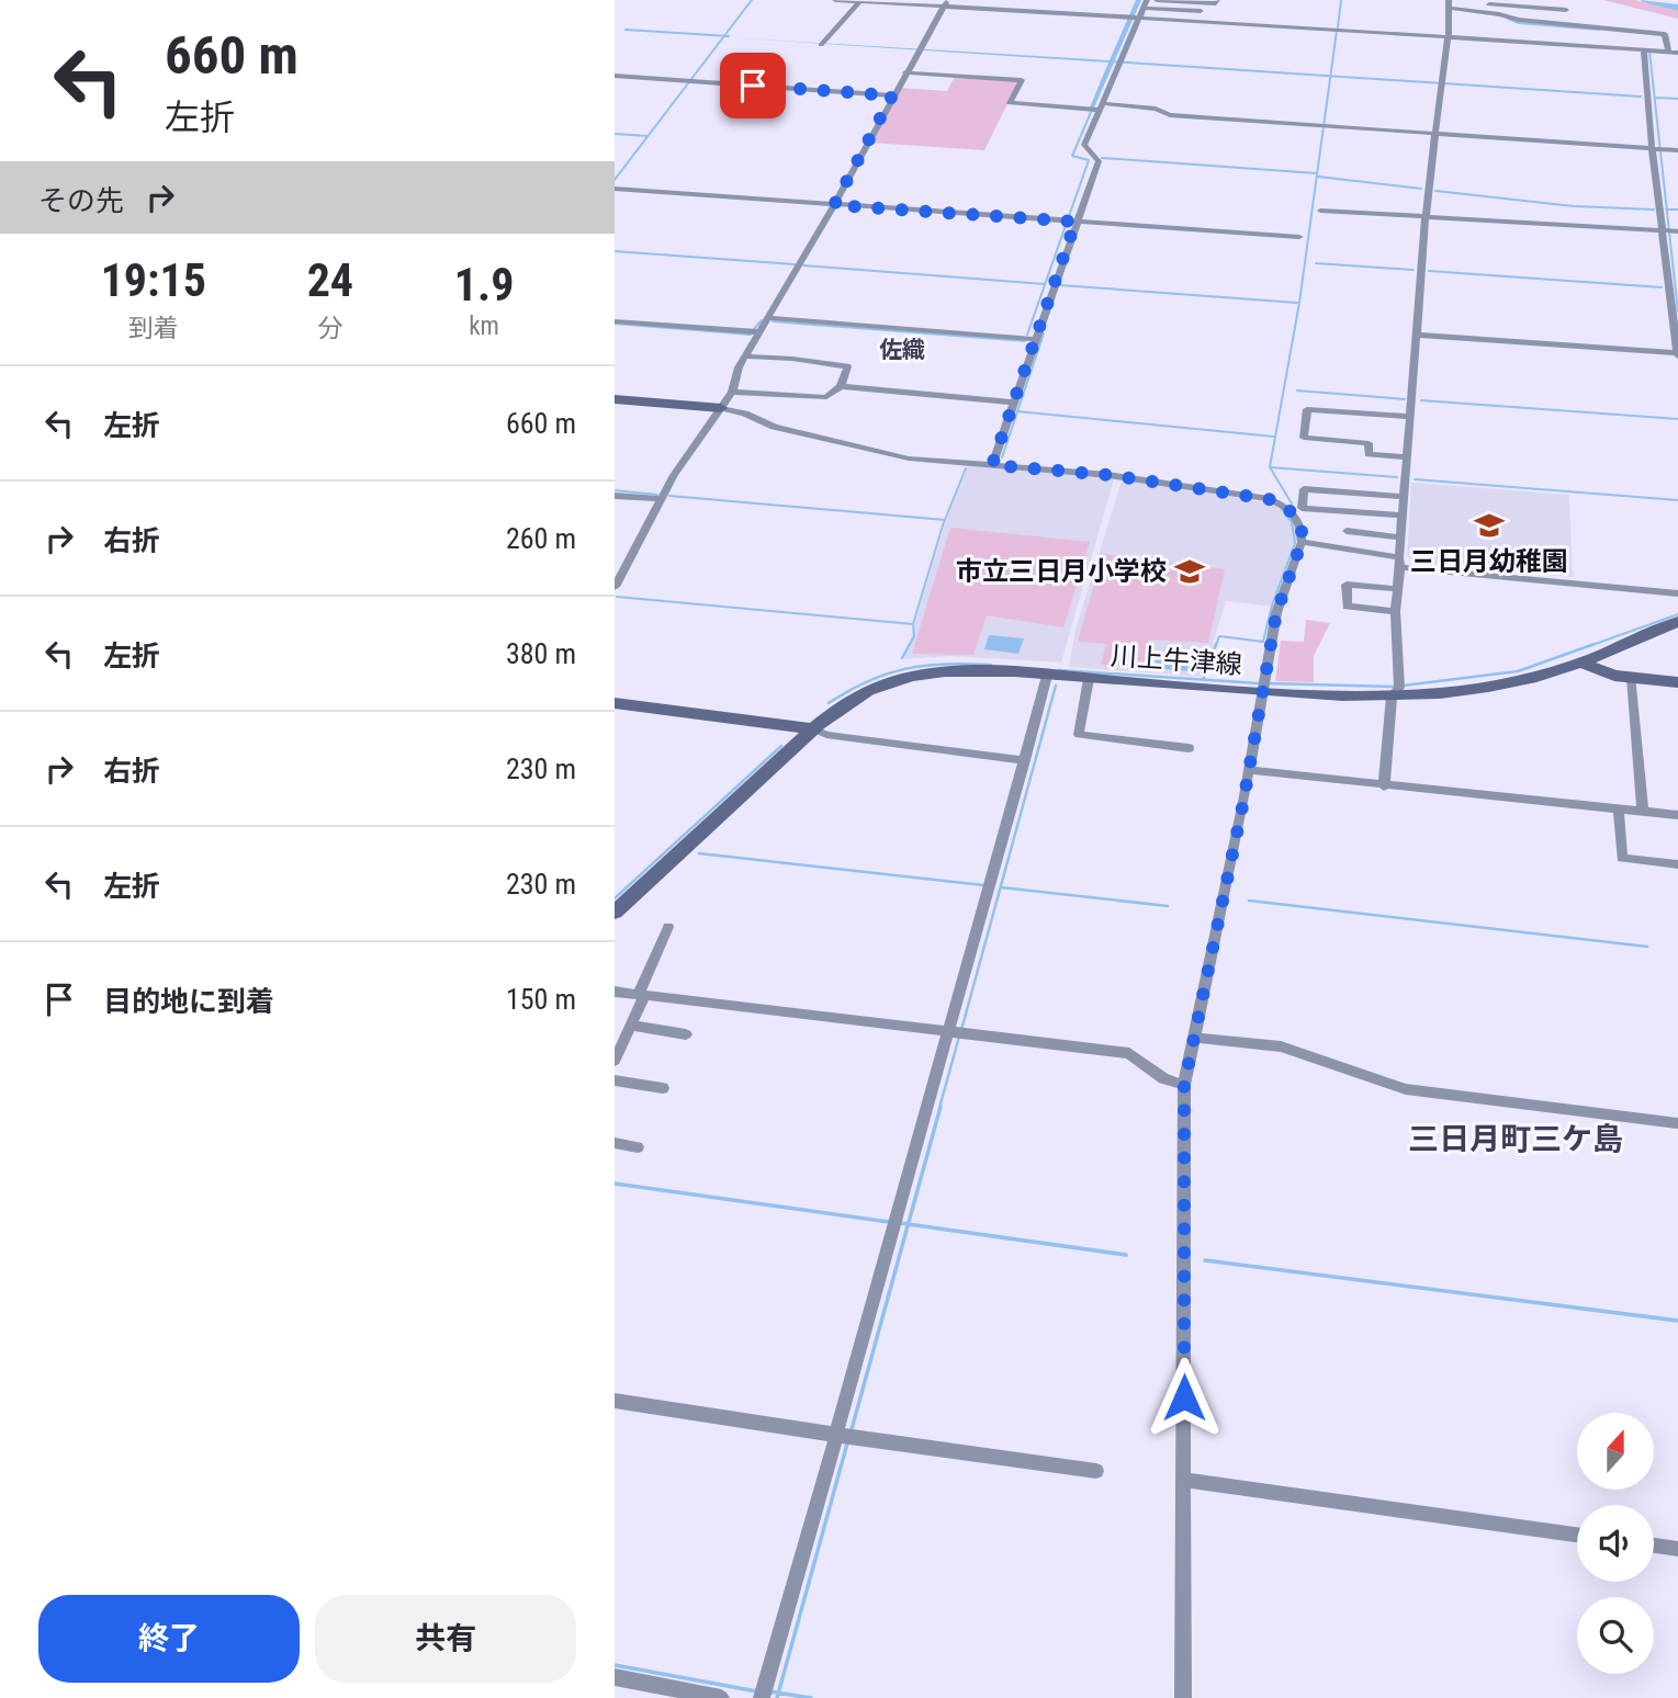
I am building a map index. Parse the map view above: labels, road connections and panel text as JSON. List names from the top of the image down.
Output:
{
  "streets": {
    "main road": ["川上牛津線"]
  },
  "districts": ["佐織", "三日月町三ケ島"],
  "places": {
    "school or university": ["三日月幼稚園", "市立三日月小学校"]
  },
  "north": "top",
  "page": {
    "turn": ["660 m", "左折"],
    "then": "その先",
    "eta": [
      "19:15",
      "到着",
      "24",
      "分",
      "1.9",
      "km"
    ],
    "list": [
      {
        "name": "左折",
        "value": "660 m"
      },
      {
        "name": "右折",
        "value": "260 m"
      },
      {
        "name": "左折",
        "value": "380 m"
      },
      {
        "name": "右折",
        "value": "230 m"
      },
      {
        "name": "左折",
        "value": "230 m"
      },
      {
        "name": "目的地に到着",
        "value": "150 m"
      }
    ],
    "buttons": ["終了", "共有"]
  }
}
